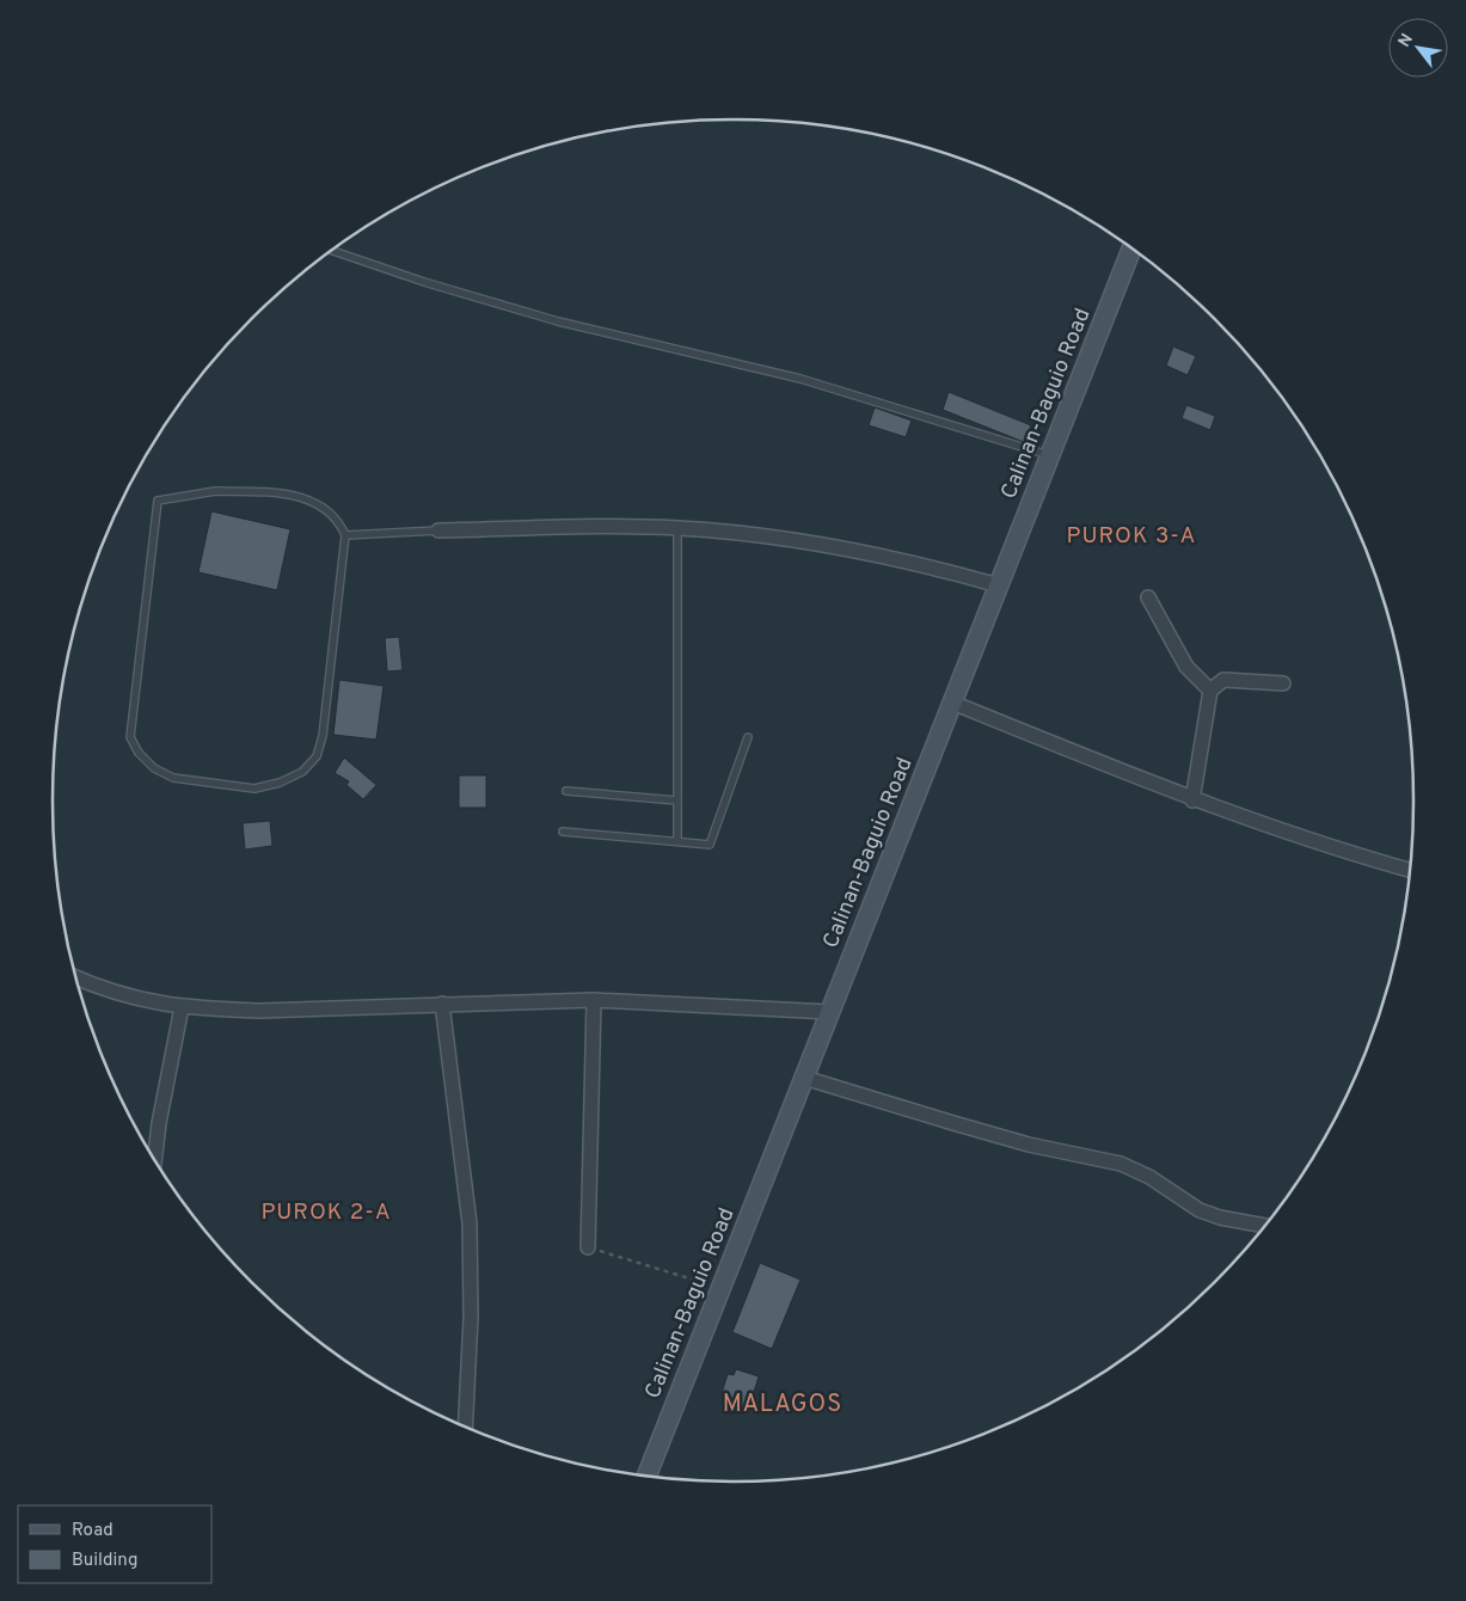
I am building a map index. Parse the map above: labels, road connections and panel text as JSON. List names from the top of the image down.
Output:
{
  "streets": {
    "main road": ["Calinan-Baguio Road"]
  },
  "districts": ["PUROK 3-A", "PUROK 2-A", "MALAGOS"],
  "legend": ["Road", "Building"],
  "north": "top left"
}
